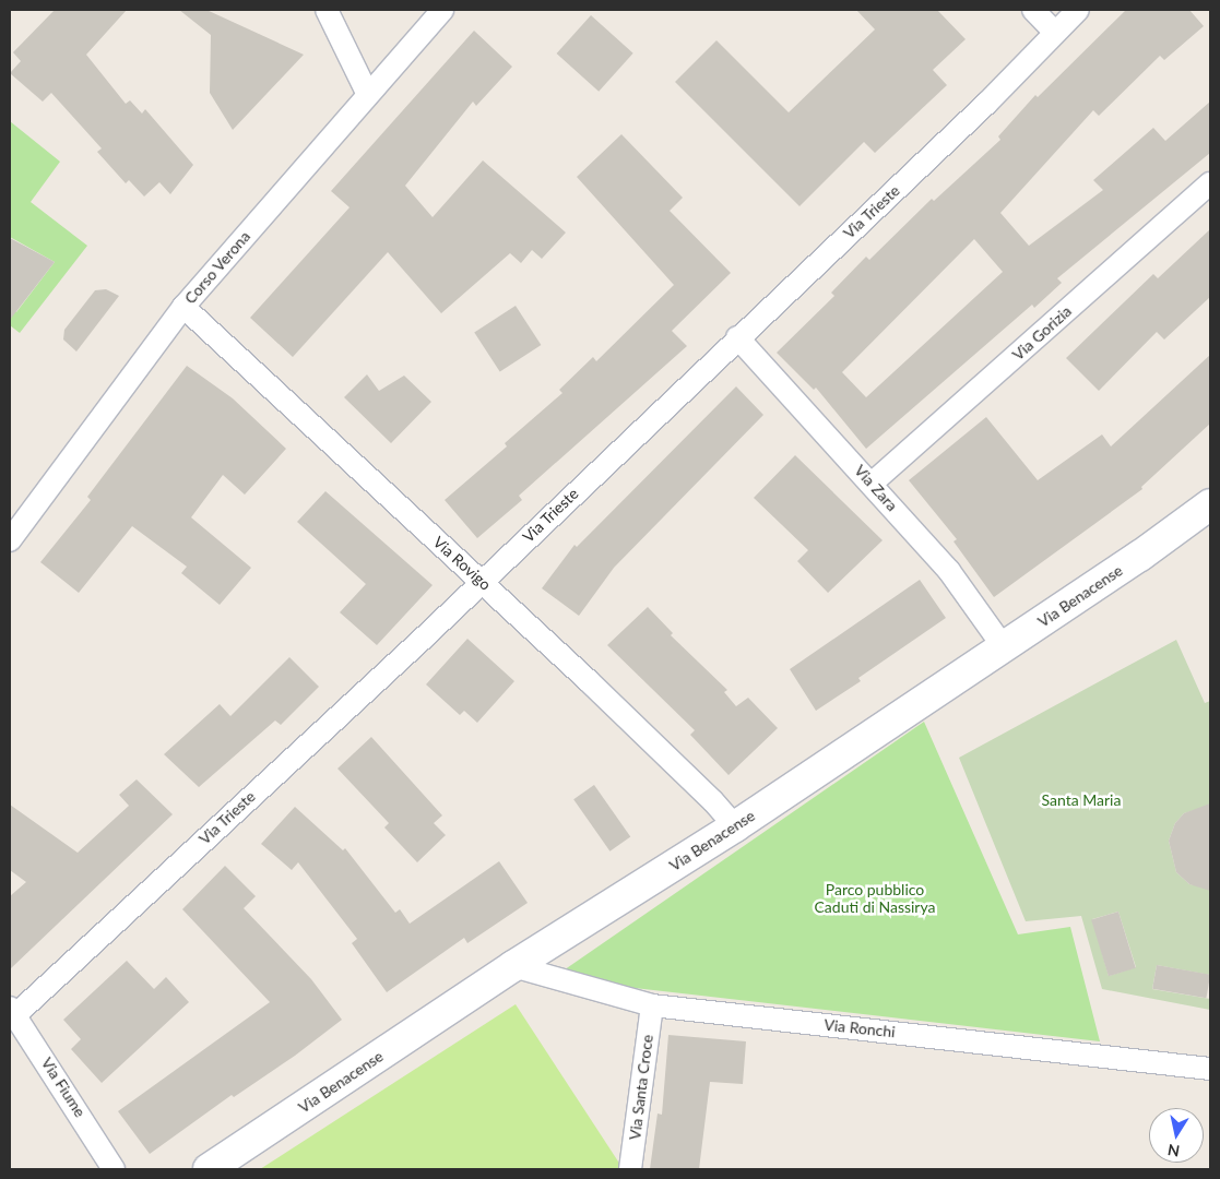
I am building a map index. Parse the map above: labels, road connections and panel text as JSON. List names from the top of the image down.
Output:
{
  "streets": {
    "main road": ["Via Benacense"],
    "street": [
      "Via Trieste",
      "Corso Verona",
      "Via Gorizia",
      "Via Zara",
      "Via Rovigo",
      "Via Ronchi",
      "Via Fiume",
      "Via Santa Croce"
    ]
  },
  "crossings": [
    ["Via Trieste", "Via Zara"],
    ["Via Trieste", "Via Rovigo"],
    ["Via Trieste", "Via Fiume"],
    ["Corso Verona", "Via Rovigo"],
    ["Via Gorizia", "Via Zara"],
    ["Via Zara", "Via Benacense"],
    ["Via Rovigo", "Via Benacense"],
    ["Via Benacense", "Via Ronchi"],
    ["Via Ronchi", "Via Santa Croce"]
  ],
  "parks": ["Santa Maria", "Parco pubblico Caduti di Nassirya"],
  "north": "bottom"
}
